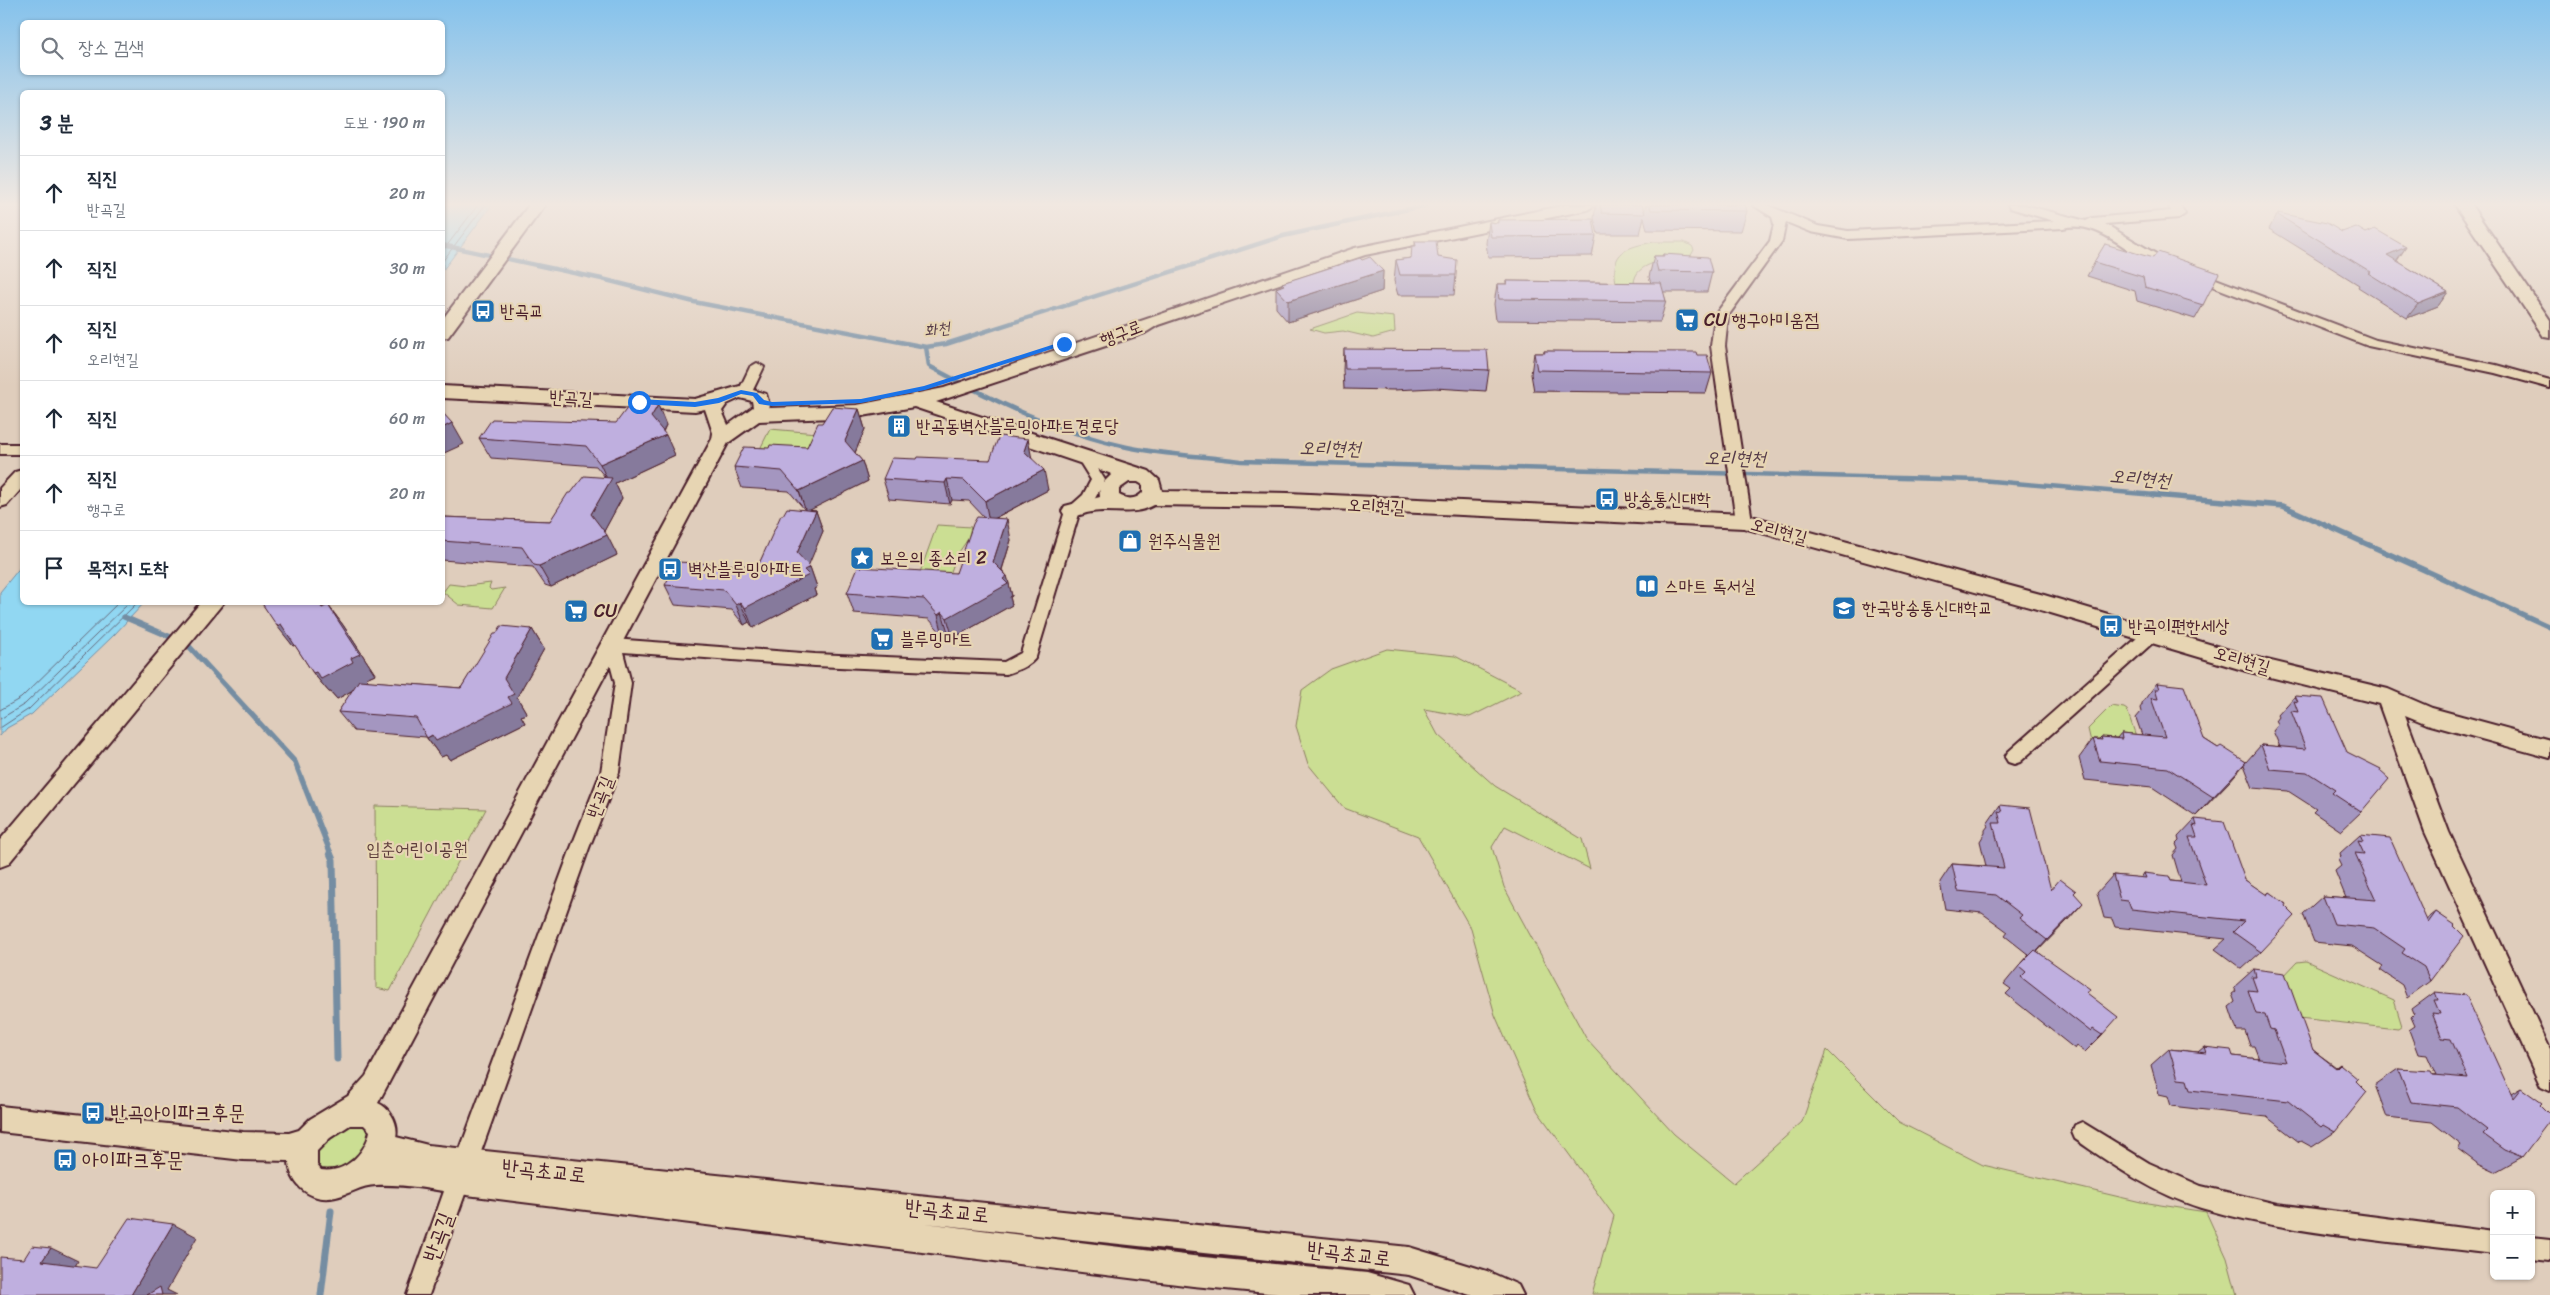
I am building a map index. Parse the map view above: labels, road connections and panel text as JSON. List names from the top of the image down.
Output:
{
  "streets": {
    "street": [
      "행구로",
      "반곡길",
      "오리현길",
      "반곡초교로"
    ]
  },
  "crossings": [
    ["반곡길", "반곡초교로"]
  ],
  "water": ["화천", "오리현천"],
  "parks": ["입춘어린이공원"],
  "places": {
    "bus stop": [
      "반곡교",
      "방송통신대학",
      "벽산블루밍아파트",
      "반곡이편한세상",
      "반곡아이파크후문",
      "아이파크후문"
    ],
    "supermarket": ["CU 행구아미움점", "CU", "블루밍마트"],
    "building": ["반곡동벽산블루밍아파트경로당"],
    "shop": ["원주식물원"],
    "place": ["보은의 종소리 2"],
    "library": ["스마트 독서실"],
    "school or university": ["한국방송통신대학교"]
  },
  "page": {
    "search": "장소 검색",
    "heading": ["3 분", "도보 · 190 m"],
    "list": [
      ["직진", "반곡길", "20 m"],
      ["직진", "30 m"],
      ["직진", "오리현길", "60 m"],
      ["직진", "60 m"],
      ["직진", "행구로", "20 m"],
      "목적지 도착"
    ],
    "map_buttons": ["+", "−"]
  }
}
